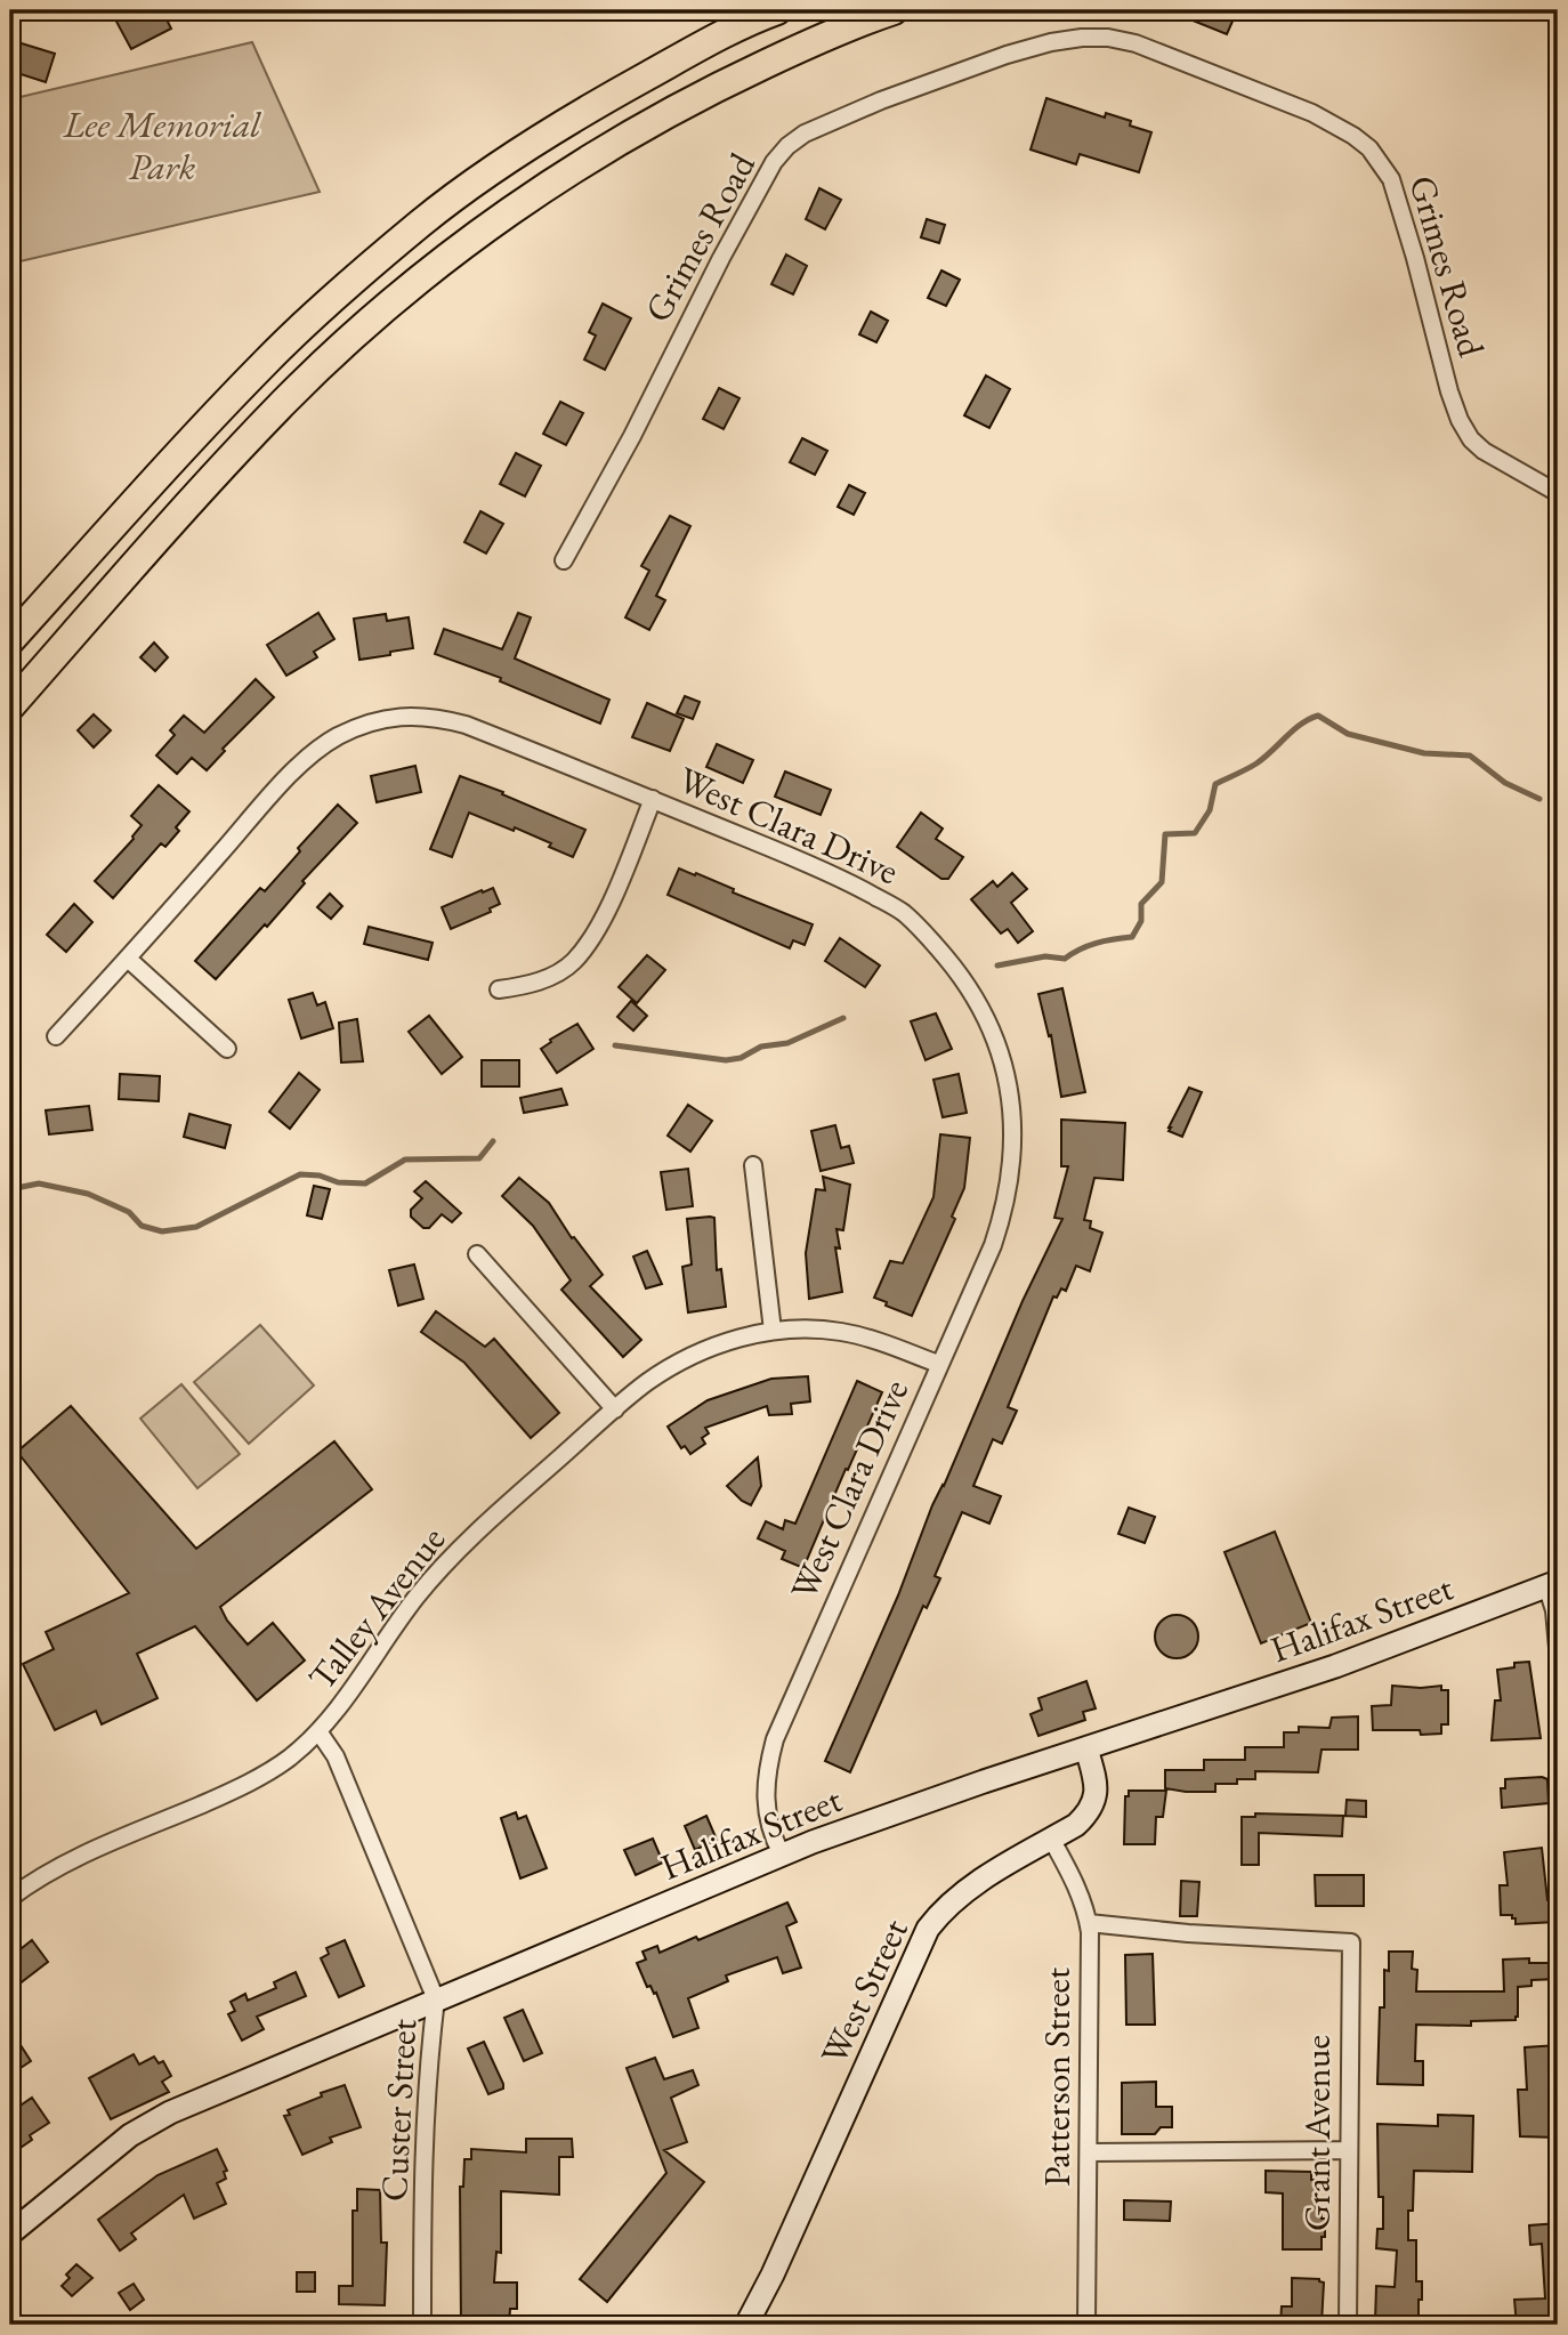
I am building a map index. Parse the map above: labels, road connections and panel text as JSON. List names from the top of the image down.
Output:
{
  "streets": {
    "main road": ["Halifax Street", "West Street"],
    "street": [
      "Grimes Road",
      "West Clara Drive",
      "Talley Avenue",
      "Patterson Street",
      "Custer Street",
      "Grant Avenue"
    ]
  },
  "crossings": [
    ["West Clara Drive", "Talley Avenue"],
    ["West Clara Drive", "Halifax Street"],
    ["Talley Avenue", "Custer Street"],
    ["Halifax Street", "West Street"],
    ["Halifax Street", "Custer Street"],
    ["West Street", "Patterson Street"],
    ["Patterson Street", "Grant Avenue"]
  ],
  "parks": ["Lee Memorial Park"]
}
